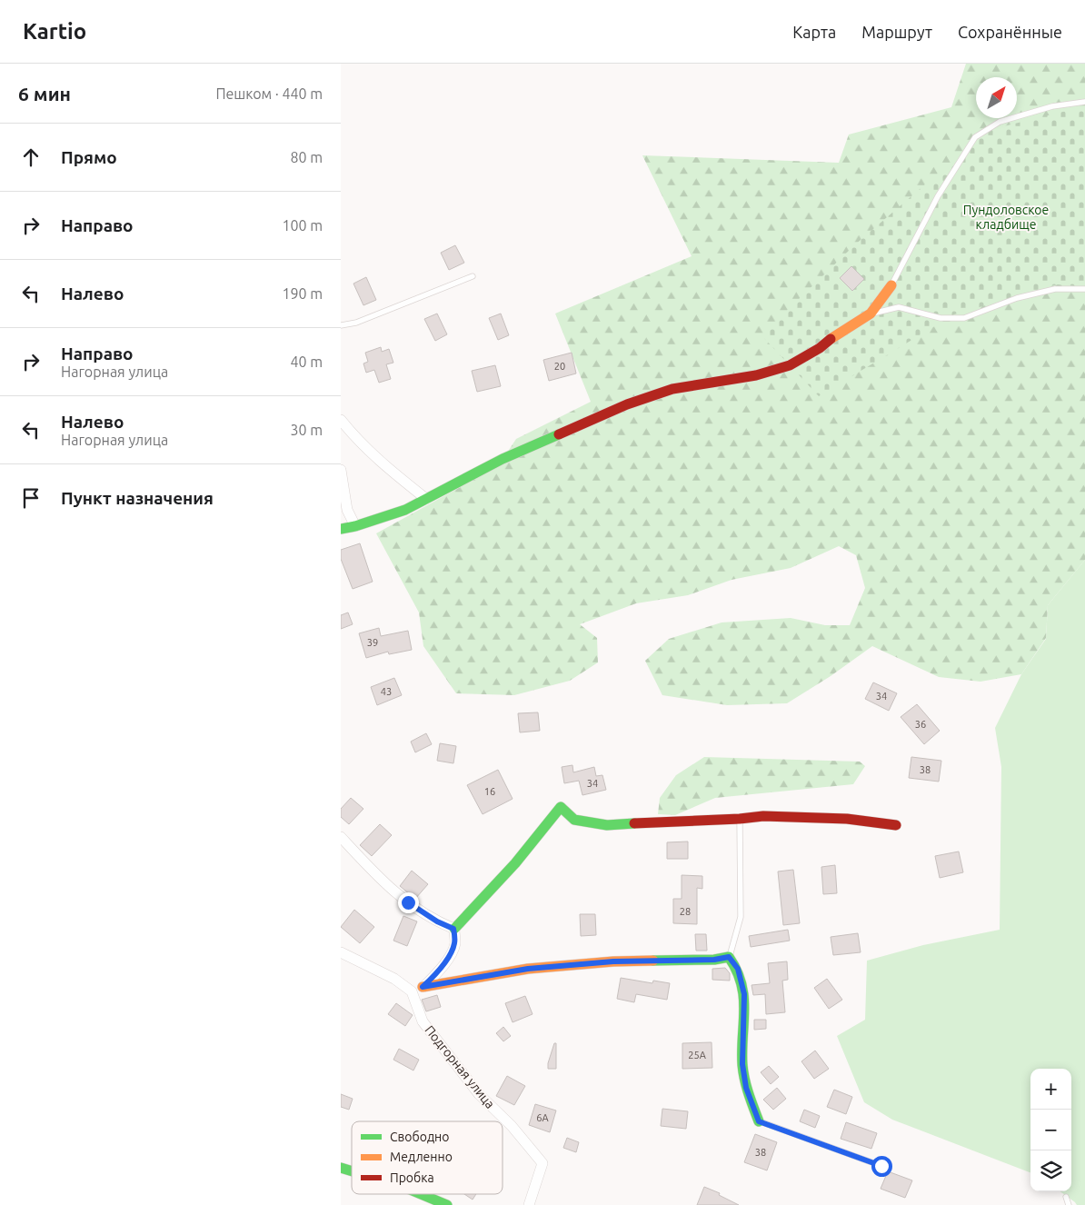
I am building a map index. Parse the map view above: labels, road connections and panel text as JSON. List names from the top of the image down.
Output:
{
  "streets": {
    "street": ["Подгорная улица"]
  },
  "parks": ["Пундоловское кладбище"],
  "house_numbers": [
    "20",
    "39",
    "43",
    "34",
    "36",
    "38",
    "34",
    "16",
    "28",
    "25А",
    "6А",
    "38"
  ],
  "legend": ["Свободно", "Медленно", "Пробка"],
  "north": "top right",
  "page": {
    "header": "Kartio",
    "nav": ["Карта", "Маршрут", "Сохранённые"],
    "heading": ["6 мин", "Пешком · 440 m"],
    "list": [
      ["Прямо", "80 m"],
      ["Направо", "100 m"],
      ["Налево", "190 m"],
      ["Направо", "Нагорная улица", "40 m"],
      ["Налево", "Нагорная улица", "30 m"],
      "Пункт назначения"
    ],
    "map_buttons": ["+", "−"]
  }
}
